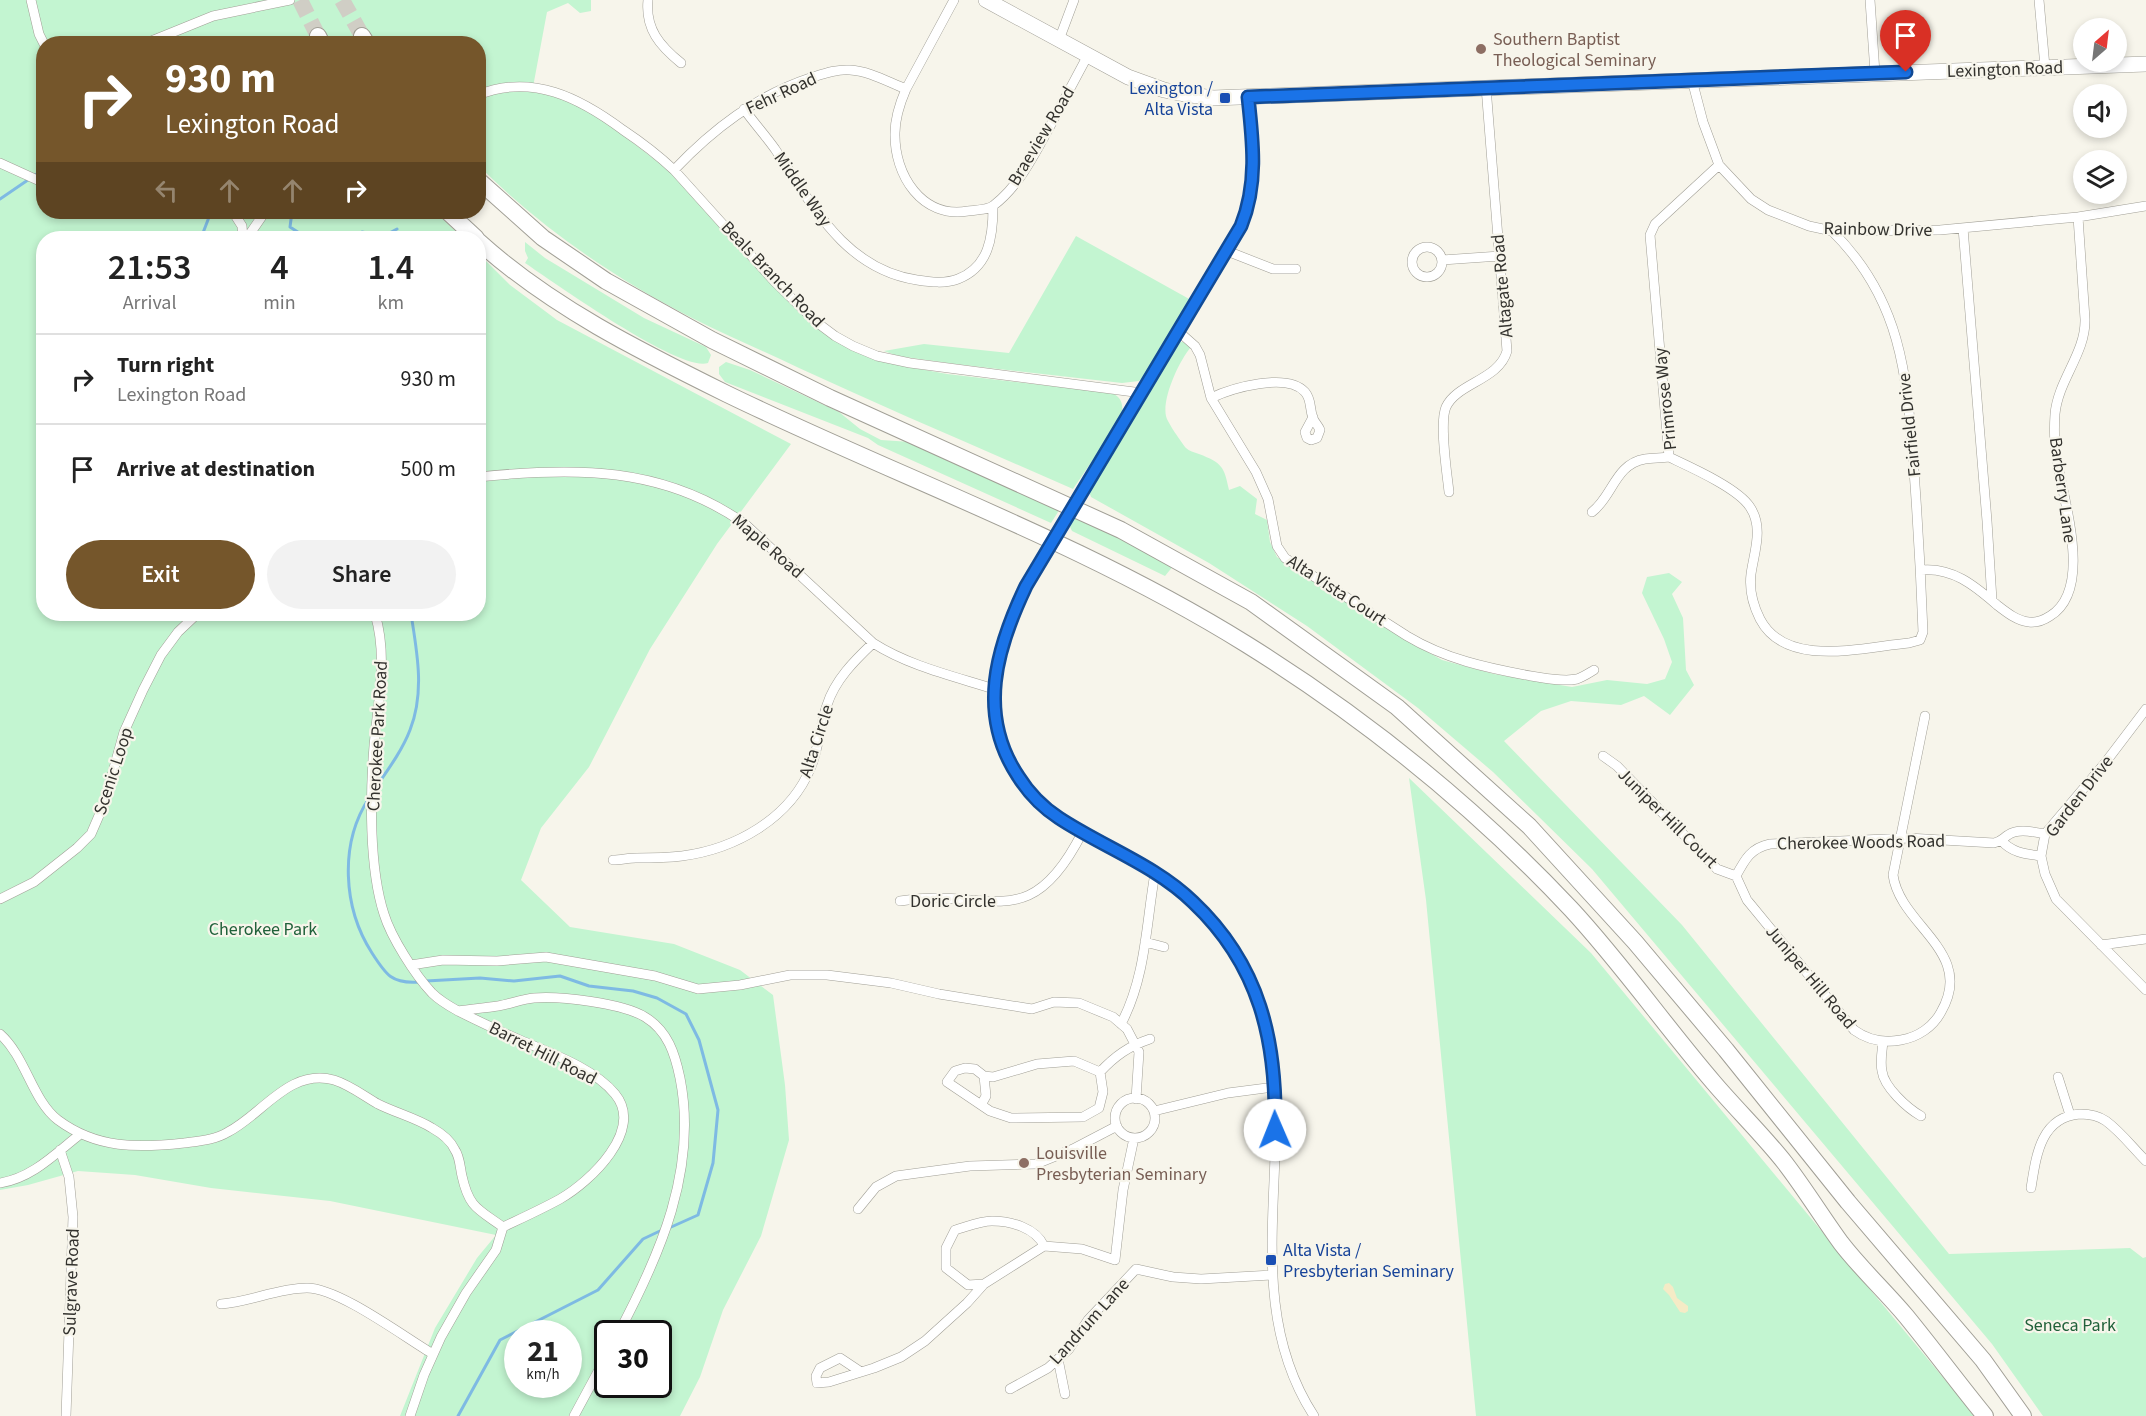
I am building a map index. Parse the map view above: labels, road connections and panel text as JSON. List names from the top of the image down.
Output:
{
  "streets": {
    "main road": ["Lexington Road"],
    "street": [
      "Fehr Road",
      "Braeview Road",
      "Middle Way",
      "Rainbow Drive",
      "Beals Branch Road",
      "Altagate Road",
      "Primrose Way",
      "Fairfield Drive",
      "Barberry Lane",
      "Maple Road",
      "Alta Vista Court",
      "Cherokee Park Road",
      "Alta Circle",
      "Scenic Loop",
      "Garden Drive",
      "Juniper Hill Court",
      "Cherokee Woods Road",
      "Doric Circle",
      "Juniper Hill Road",
      "Barret Hill Road",
      "Sulgrave Road",
      "Landrum Lane"
    ]
  },
  "crossings": [
    ["Lexington Road", "Braeview Road"],
    ["Lexington Road", "Rainbow Drive"],
    ["Lexington Road", "Altagate Road"],
    ["Fehr Road", "Middle Way"],
    ["Fehr Road", "Beals Branch Road"],
    ["Braeview Road", "Middle Way"],
    ["Rainbow Drive", "Primrose Way"],
    ["Rainbow Drive", "Fairfield Drive"],
    ["Rainbow Drive", "Barberry Lane"],
    ["Primrose Way", "Fairfield Drive"],
    ["Fairfield Drive", "Barberry Lane"],
    ["Maple Road", "Alta Circle"],
    ["Cherokee Park Road", "Barret Hill Road"],
    ["Garden Drive", "Cherokee Woods Road"],
    ["Juniper Hill Court", "Cherokee Woods Road"],
    ["Juniper Hill Court", "Juniper Hill Road"],
    ["Cherokee Woods Road", "Juniper Hill Road"]
  ],
  "parks": ["Cherokee Park", "Seneca Park"],
  "places": {
    "other": ["Southern Baptist Theological Seminary", "Louisville Presbyterian Seminary"],
    "transit": ["Lexington / Alta Vista", "Alta Vista / Presbyterian Seminary"]
  },
  "north": "top right",
  "page": {
    "turn": ["930 m", "Lexington Road"],
    "eta": [
      "21:53",
      "Arrival",
      "4",
      "min",
      "1.4",
      "km"
    ],
    "list": [
      {
        "name": "Turn right",
        "note": "Lexington Road",
        "value": "930 m"
      },
      {
        "name": "Arrive at destination",
        "value": "500 m"
      }
    ],
    "buttons": ["Exit", "Share"],
    "speed": "21 km/h",
    "limit": "30"
  }
}
